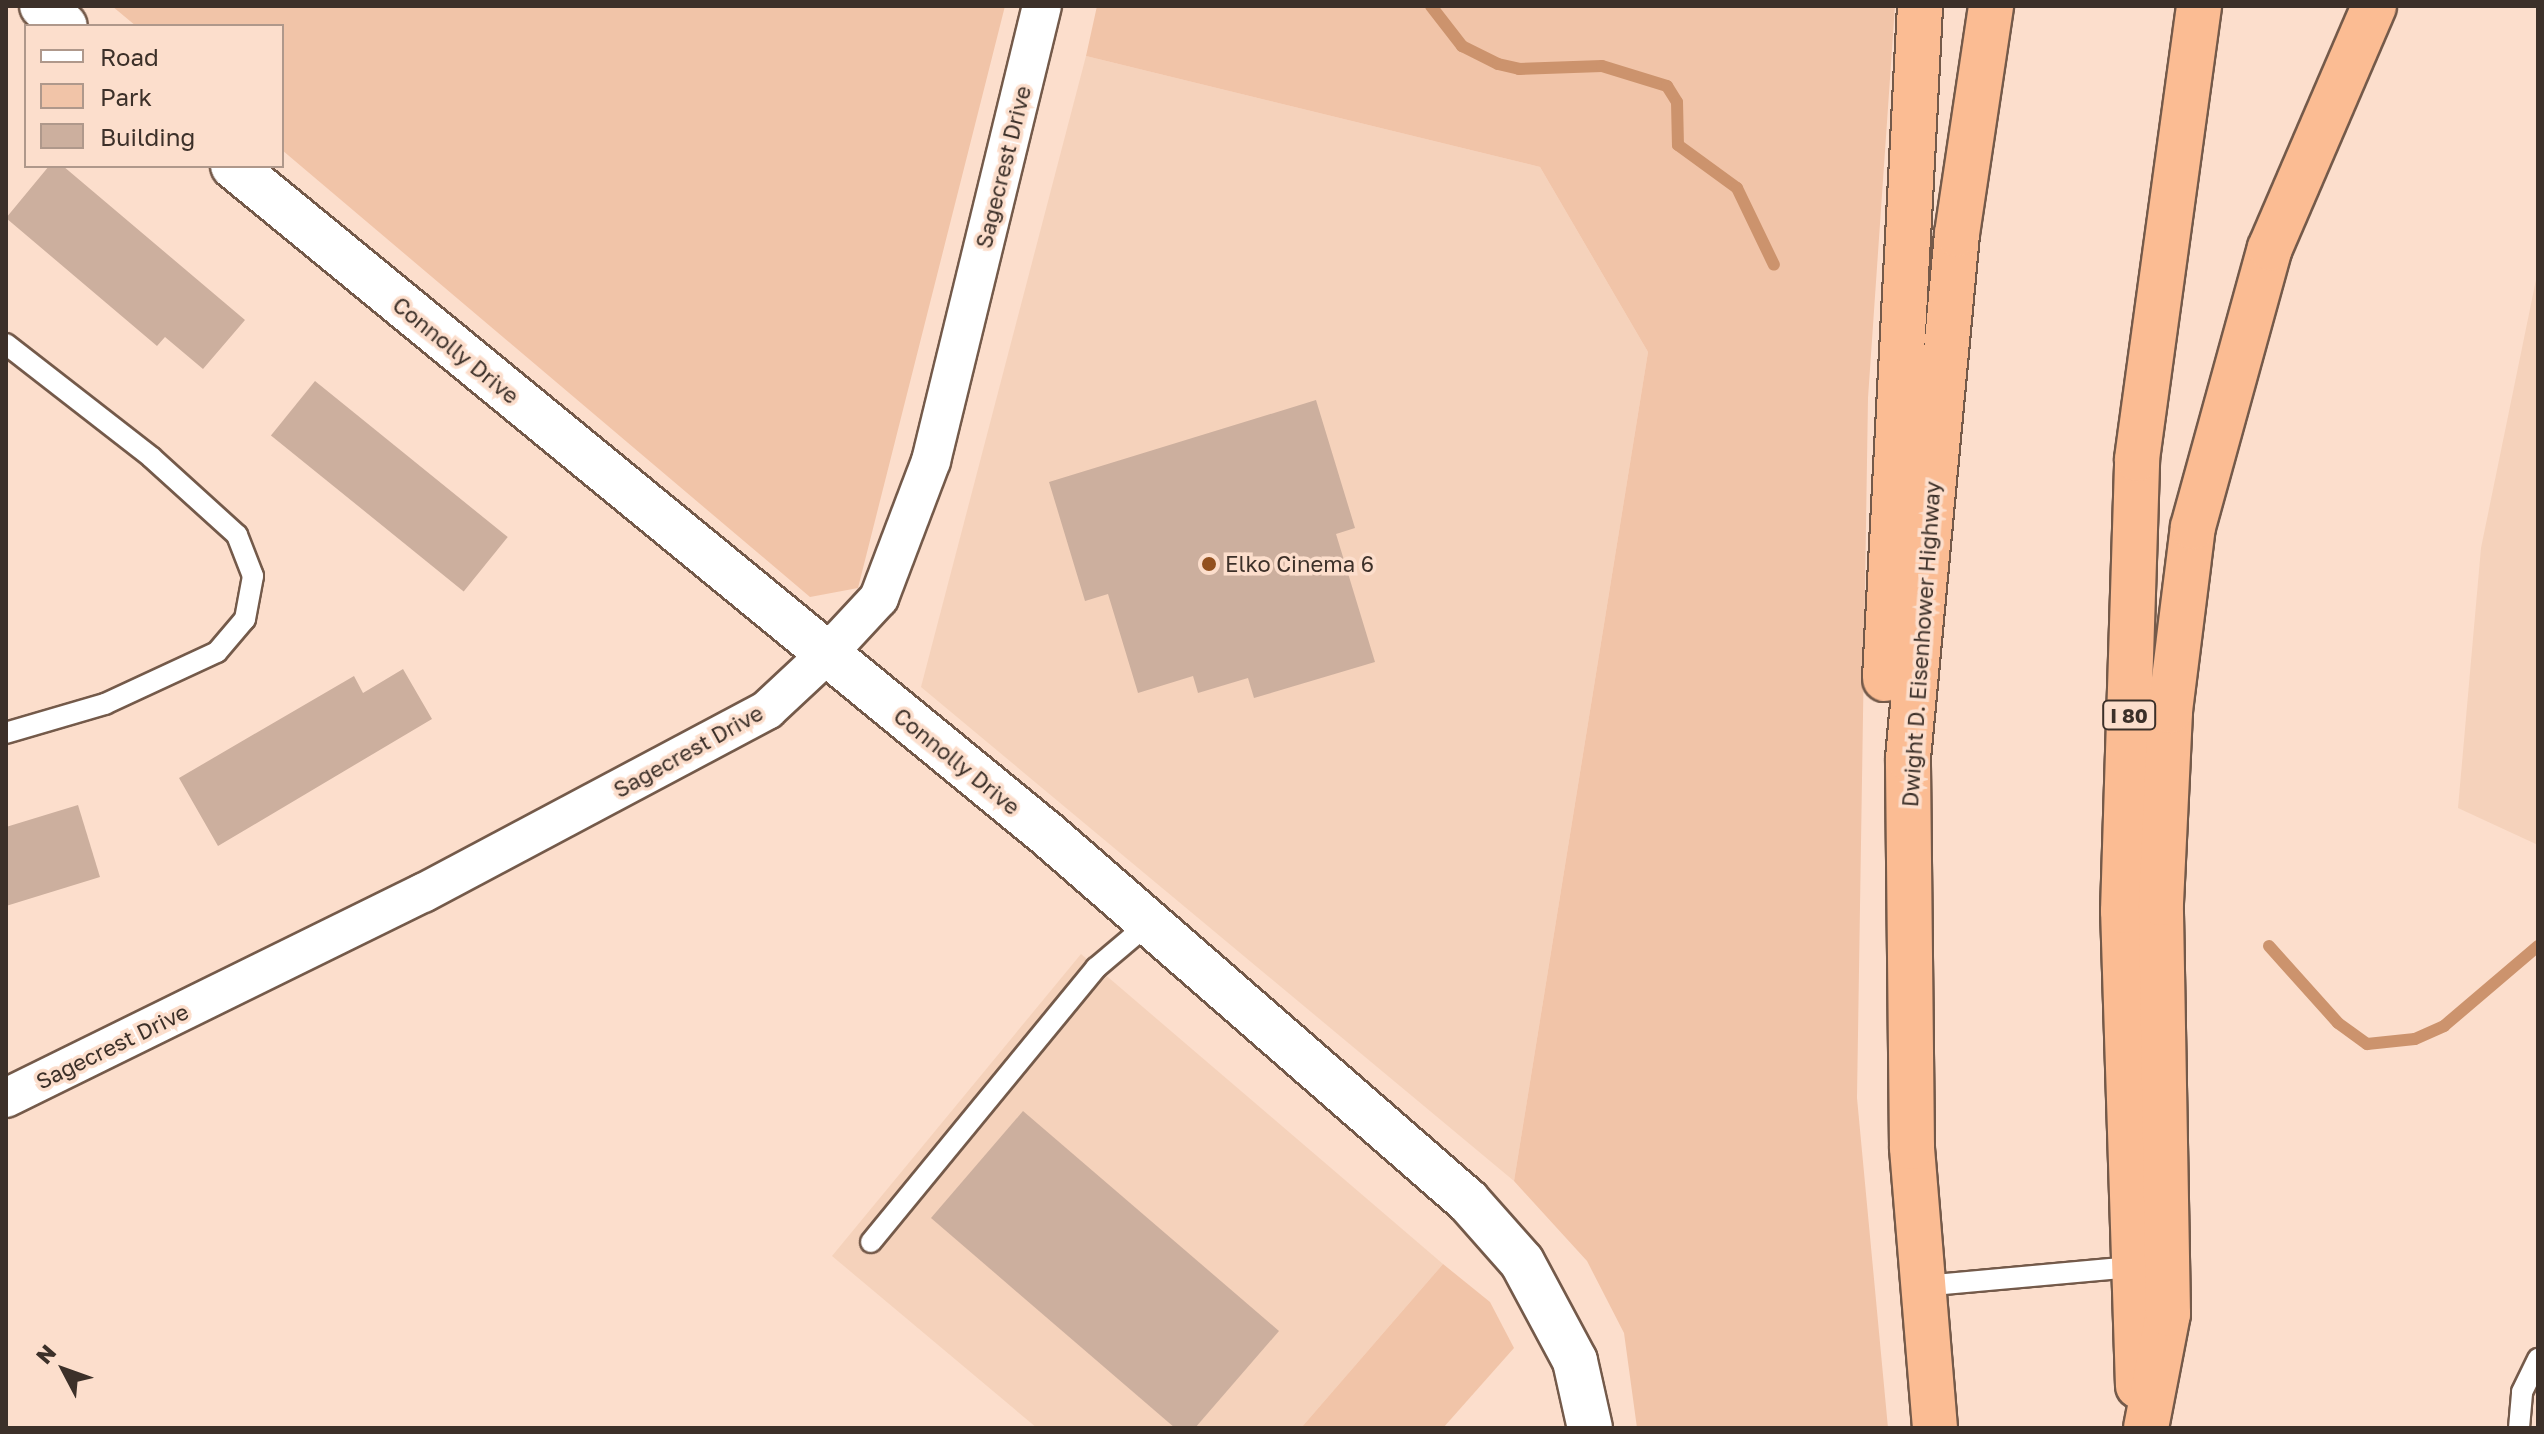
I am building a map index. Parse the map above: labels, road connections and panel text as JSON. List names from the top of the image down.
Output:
{
  "streets": {
    "highway": ["Dwight D. Eisenhower Highway", "I 80"],
    "street": ["Sagecrest Drive", "Connolly Drive"]
  },
  "crossings": [
    ["Sagecrest Drive", "Connolly Drive"]
  ],
  "places": ["Elko Cinema 6"],
  "legend": ["Road", "Park", "Building"],
  "north": "top left"
}
